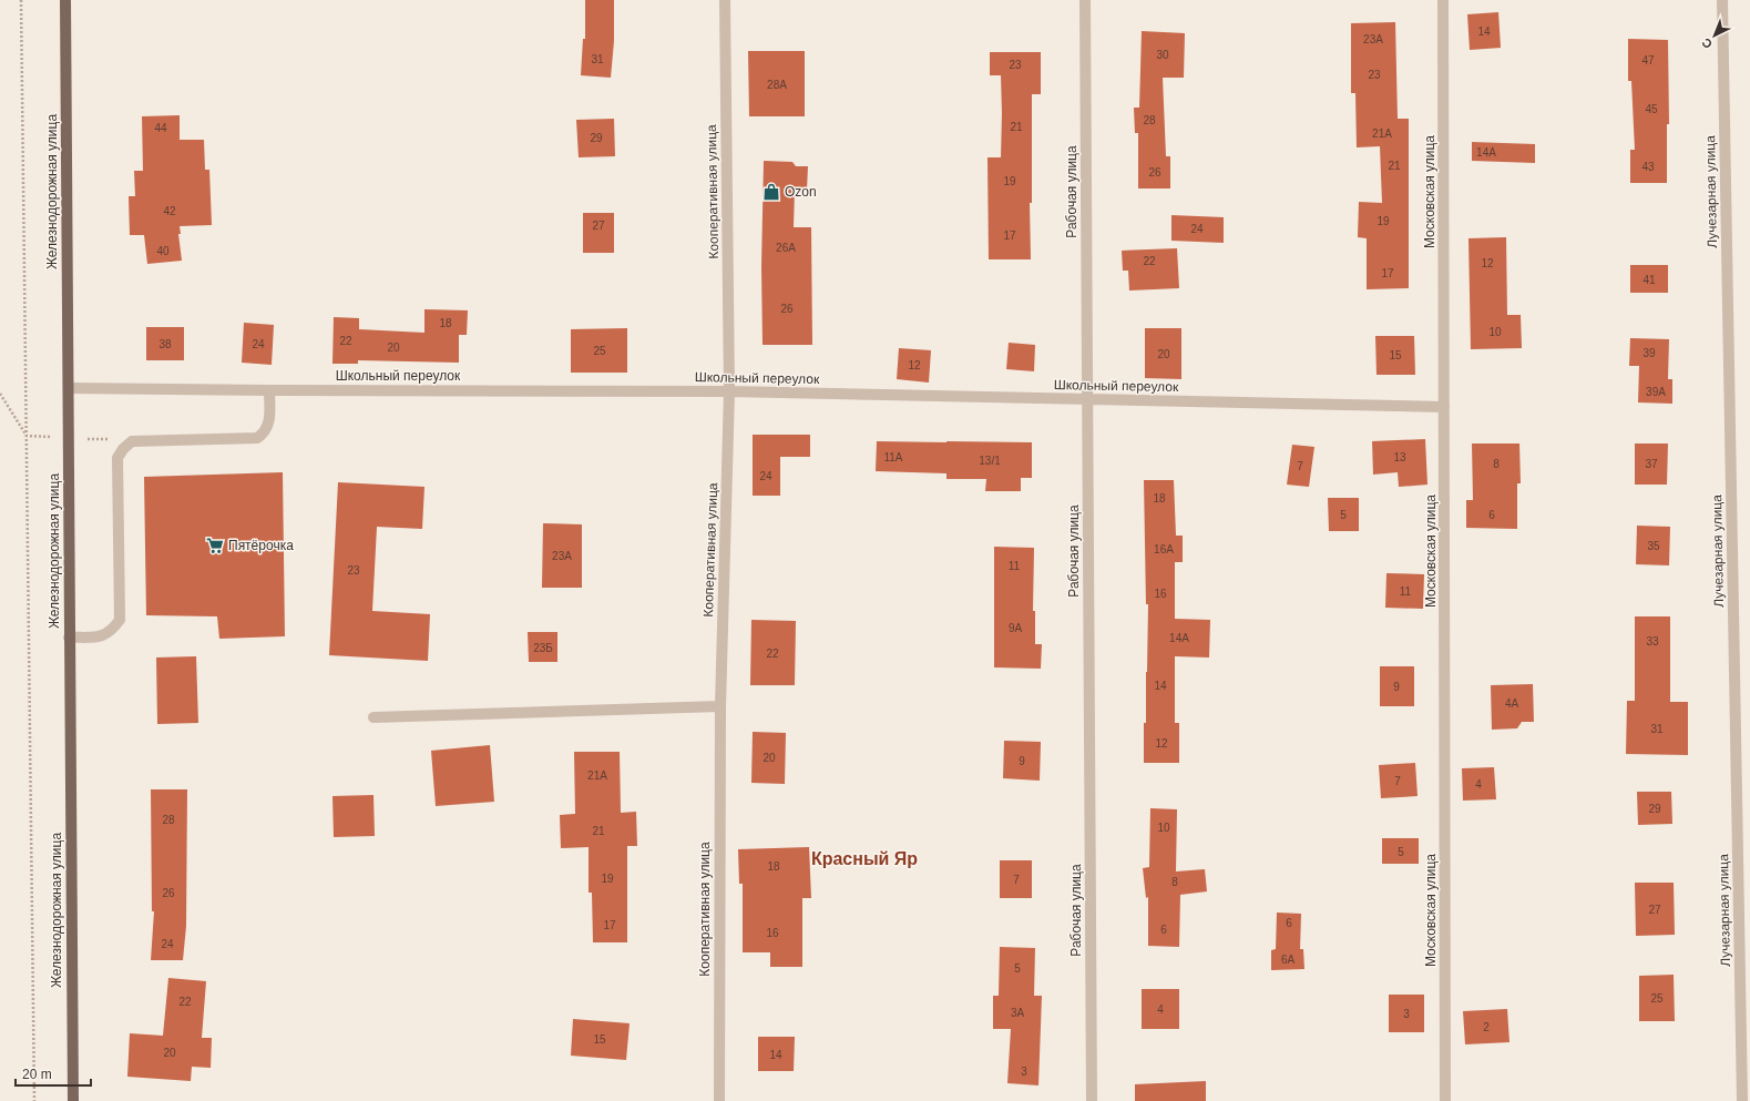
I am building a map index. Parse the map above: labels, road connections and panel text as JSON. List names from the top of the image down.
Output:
{
  "streets": {
    "main road": ["Железнодорожная улица"],
    "street": [
      "Кооперативная улица",
      "Рабочая улица",
      "Московская улица",
      "Лучезарная улица",
      "Школьный переулок"
    ]
  },
  "crossings": [
    ["Железнодорожная улица", "Школьный переулок"],
    ["Кооперативная улица", "Школьный переулок"],
    ["Рабочая улица", "Школьный переулок"],
    ["Московская улица", "Школьный переулок"]
  ],
  "districts": ["Красный Яр"],
  "places": {
    "shop": ["Ozon"],
    "supermarket": ["Пятёрочка"]
  },
  "house_numbers": [
    "14",
    "23А",
    "30",
    "31",
    "47",
    "23",
    "23",
    "28А",
    "45",
    "28",
    "21",
    "44",
    "21А",
    "29",
    "14А",
    "21",
    "43",
    "26",
    "19",
    "42",
    "19",
    "27",
    "24",
    "17",
    "26А",
    "40",
    "22",
    "12",
    "17",
    "41",
    "26",
    "18",
    "10",
    "22",
    "38",
    "24",
    "20",
    "25",
    "39",
    "20",
    "15",
    "12",
    "39А",
    "11А",
    "13",
    "13/1",
    "8",
    "37",
    "7",
    "24",
    "18",
    "5",
    "6",
    "35",
    "16А",
    "23А",
    "11",
    "23",
    "11",
    "16",
    "9А",
    "14А",
    "33",
    "23Б",
    "22",
    "14",
    "9",
    "4А",
    "31",
    "12",
    "20",
    "9",
    "21А",
    "7",
    "4",
    "29",
    "28",
    "10",
    "21",
    "5",
    "18",
    "19",
    "7",
    "8",
    "26",
    "27",
    "6",
    "17",
    "6",
    "16",
    "24",
    "6А",
    "5",
    "25",
    "22",
    "4",
    "3А",
    "3",
    "2",
    "15",
    "20",
    "14",
    "3"
  ],
  "scale_bar": "20 m",
  "north": "bottom left"
}
